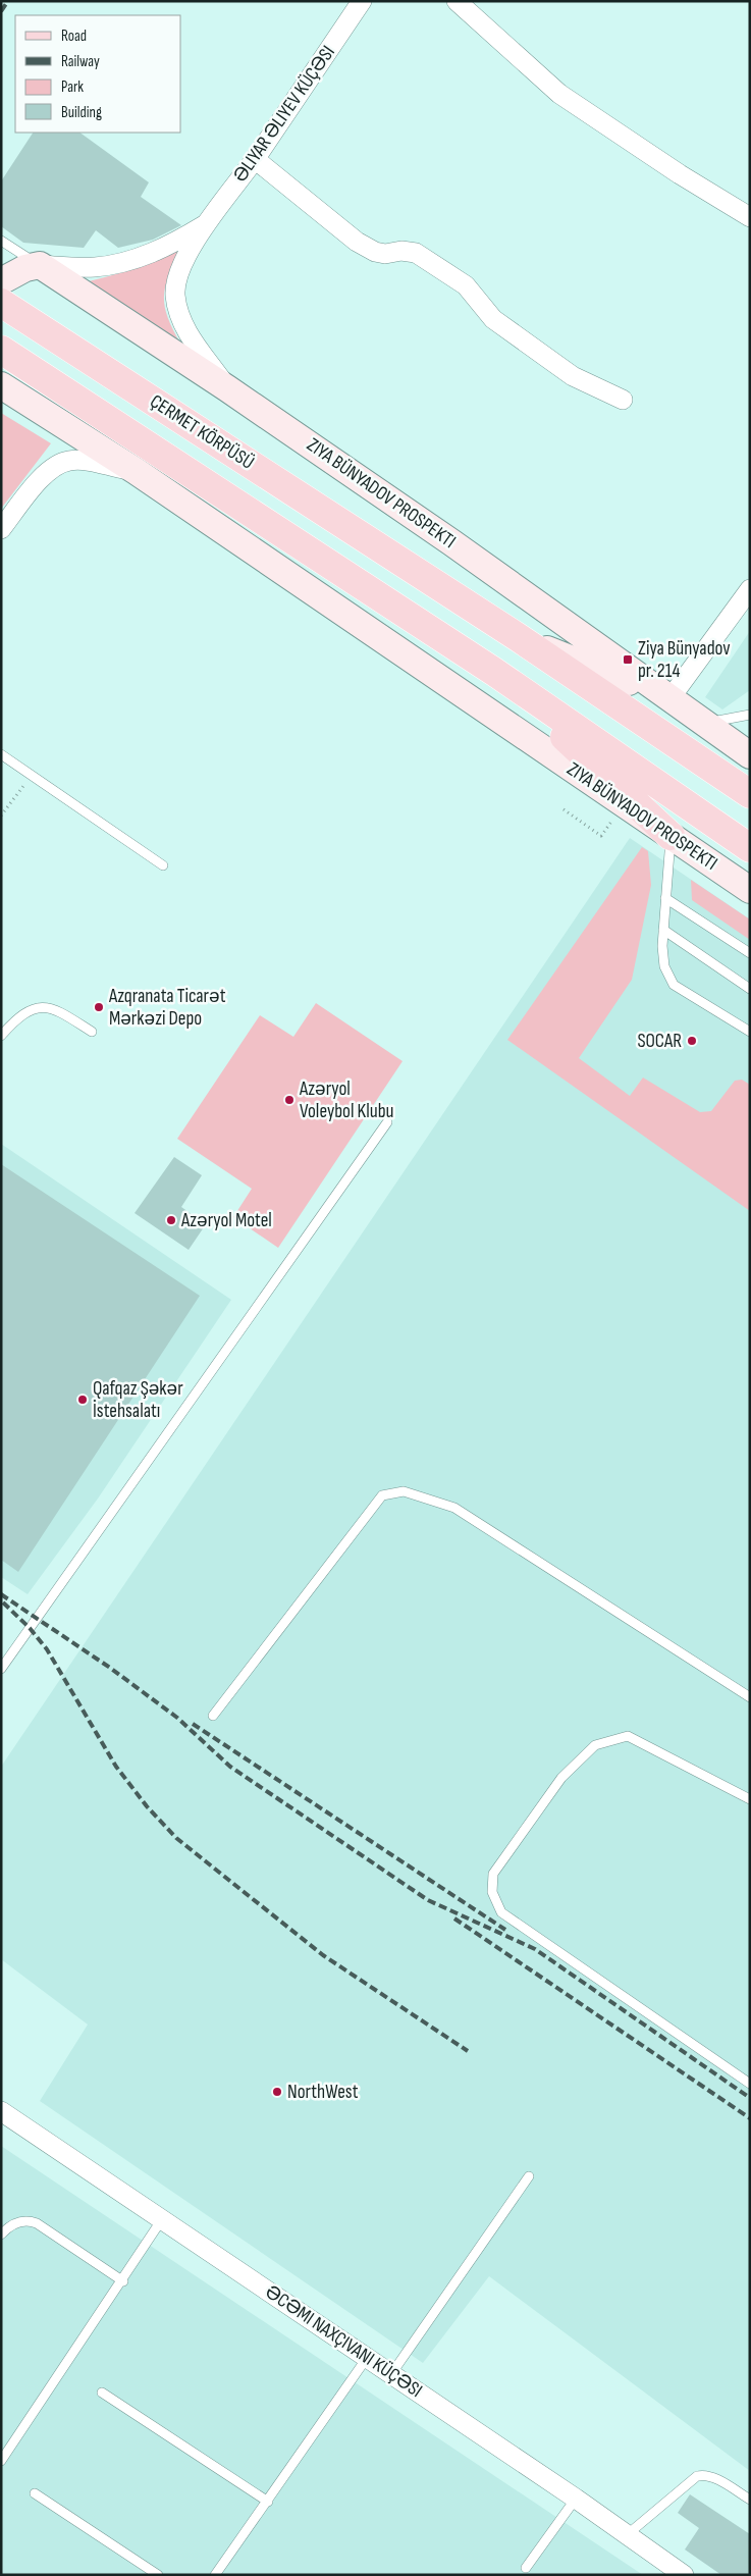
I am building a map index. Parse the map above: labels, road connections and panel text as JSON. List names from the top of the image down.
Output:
{
  "streets": {
    "main road": ["ÇERMET KÖRPÜSÜ", "ZIYA BÜNYADOV PROSPEKTI"],
    "street": ["ƏLIYAR ƏLIYEV KÜÇƏSI", "ƏCƏMI NAXÇIVANI KÜÇƏSI"]
  },
  "crossings": [
    ["ƏLIYAR ƏLIYEV KÜÇƏSI", "ZIYA BÜNYADOV PROSPEKTI"]
  ],
  "places": {
    "transit": ["Ziya Bünyadov pr. 214"],
    "other": [
      "Azqranata Ticarət Mərkəzi Depo",
      "SOCAR",
      "Azəryol Voleybol Klubu",
      "Azəryol Motel",
      "Qafqaz Şəkər İstehsalatı",
      "NorthWest"
    ]
  },
  "legend": [
    "Road",
    "Railway",
    "Park",
    "Building"
  ]
}
